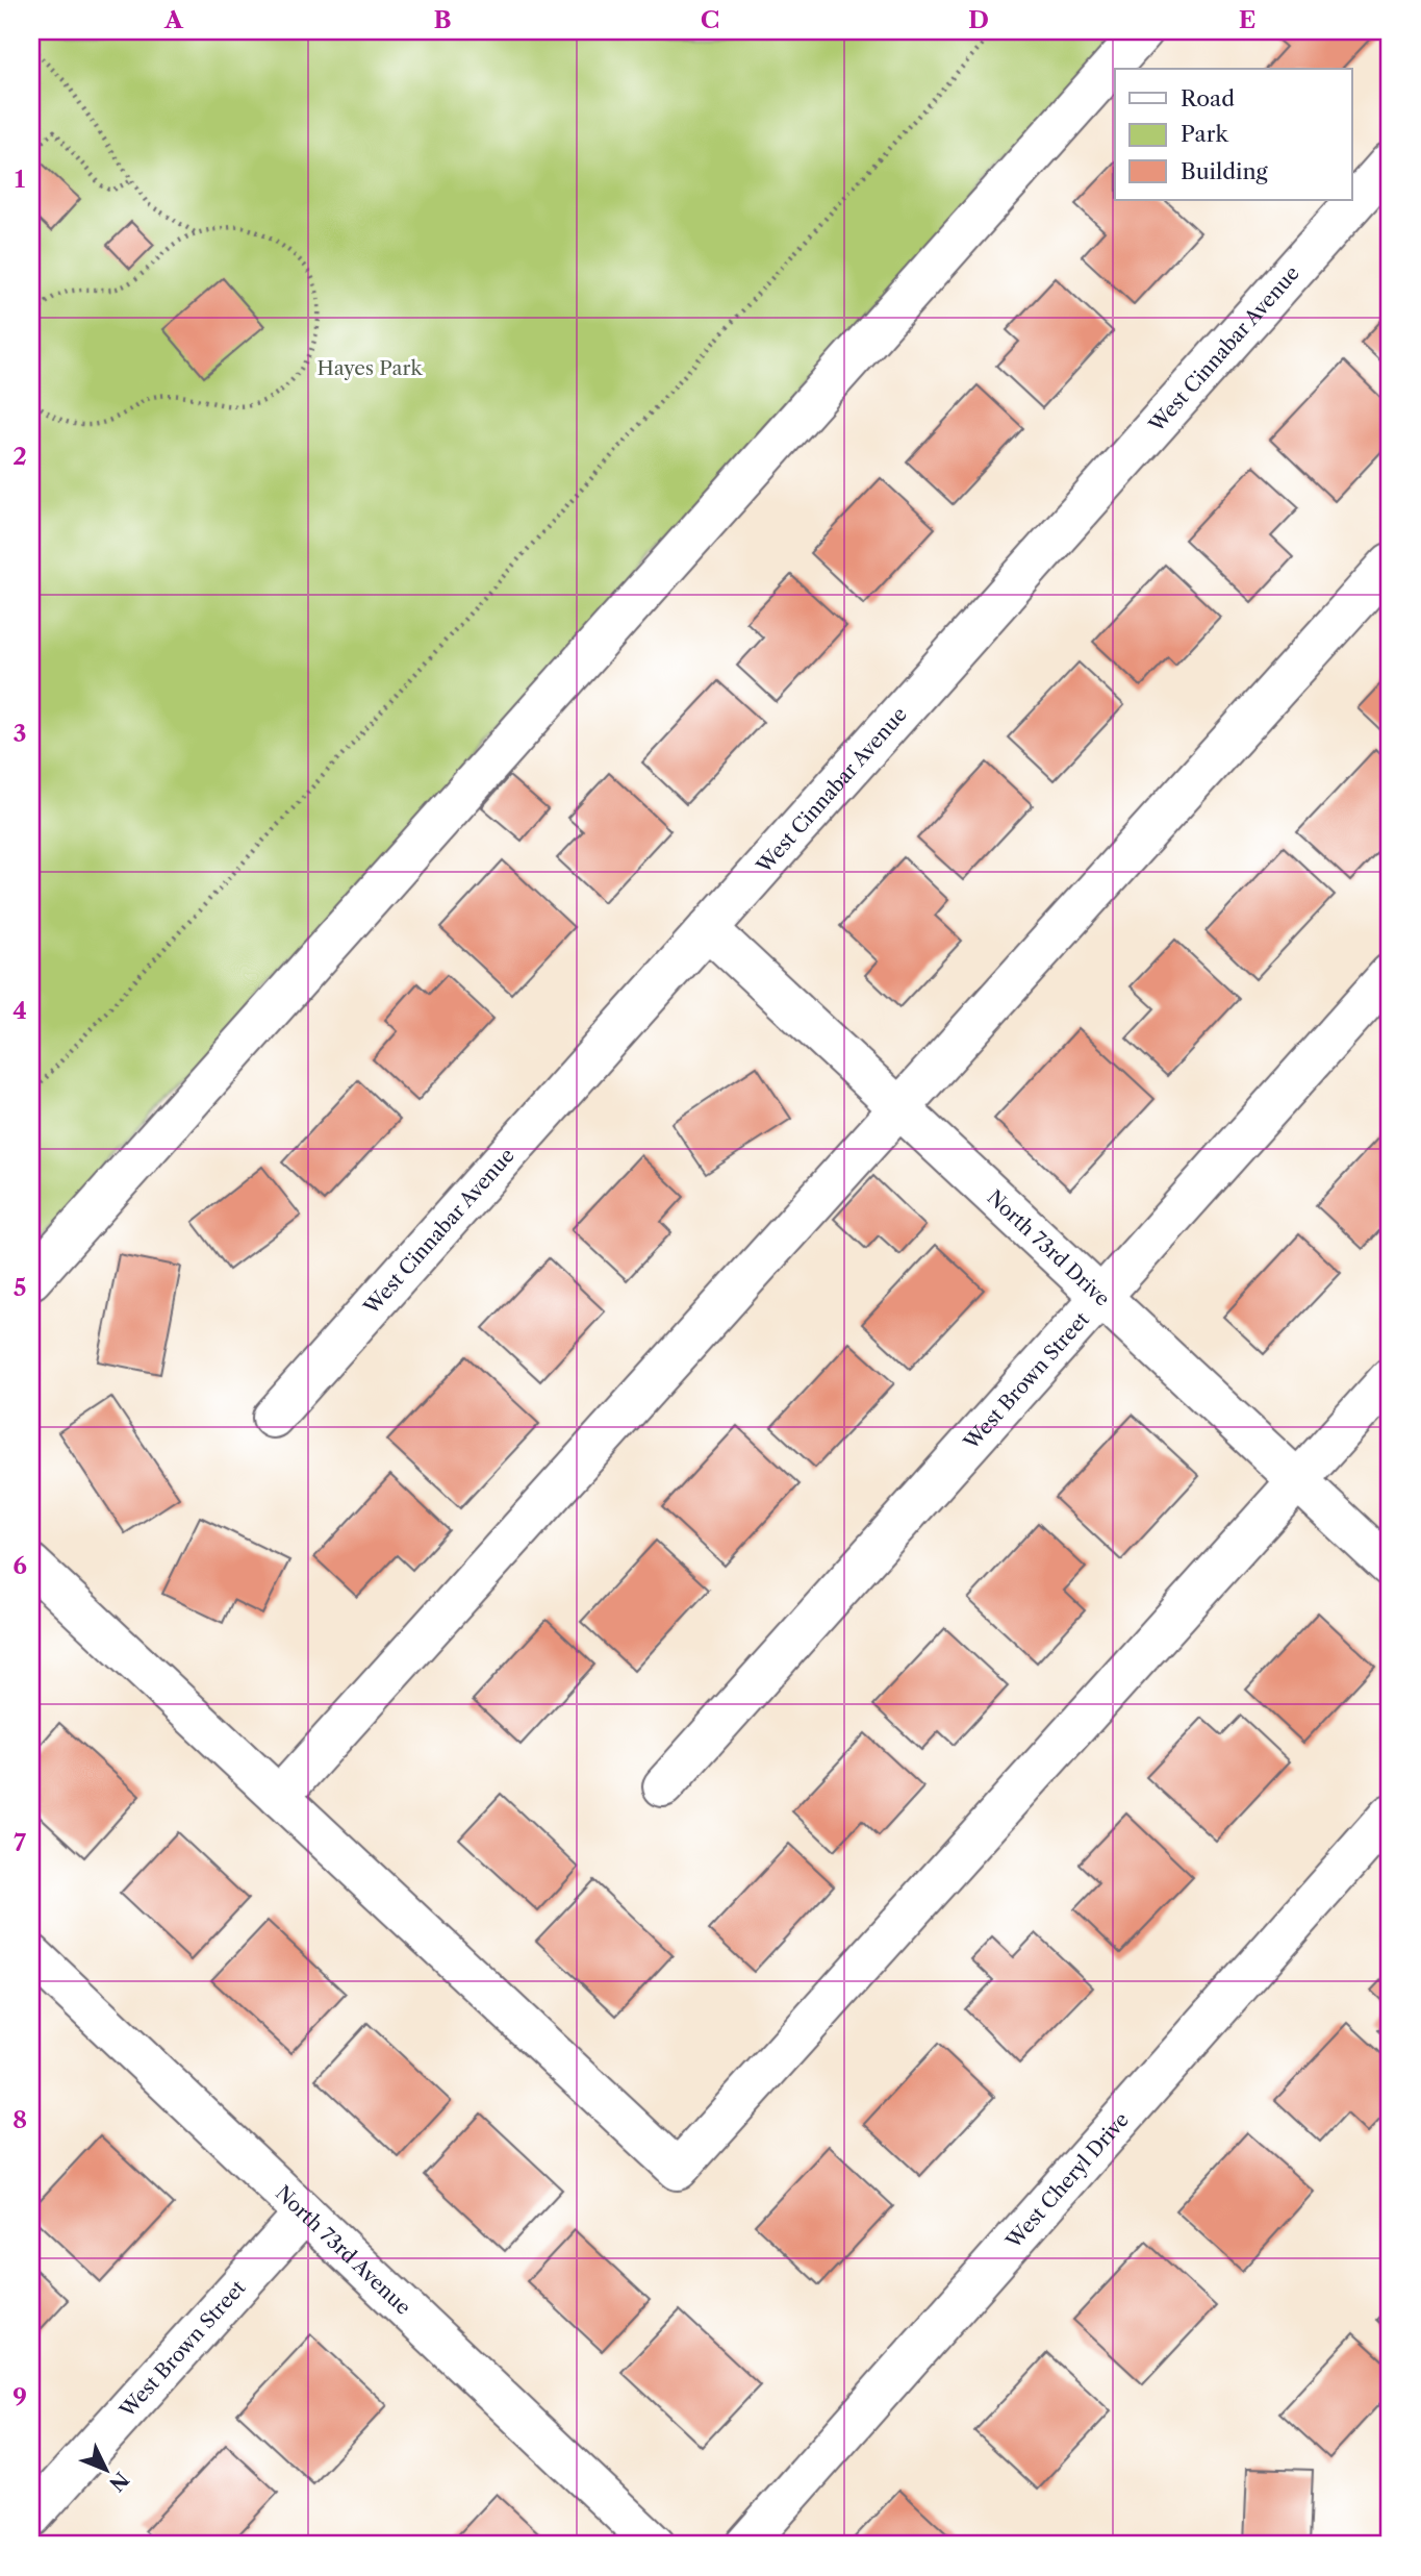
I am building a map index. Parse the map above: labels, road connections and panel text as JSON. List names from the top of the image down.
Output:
{
  "streets": {
    "street": [
      "West Cinnabar Avenue",
      "North 73rd Drive",
      "West Brown Street",
      "West Cheryl Drive",
      "North 73rd Avenue"
    ]
  },
  "crossings": [
    ["West Cinnabar Avenue", "North 73rd Drive"],
    ["North 73rd Drive", "West Brown Street"],
    ["West Brown Street", "North 73rd Avenue"]
  ],
  "parks": ["Hayes Park"],
  "legend": ["Road", "Park", "Building"],
  "north": "bottom right",
  "grid": {
    "columns": [
      "A",
      "B",
      "C",
      "D",
      "E"
    ],
    "rows": [
      "1",
      "2",
      "3",
      "4",
      "5",
      "6",
      "7",
      "8",
      "9"
    ]
  }
}
